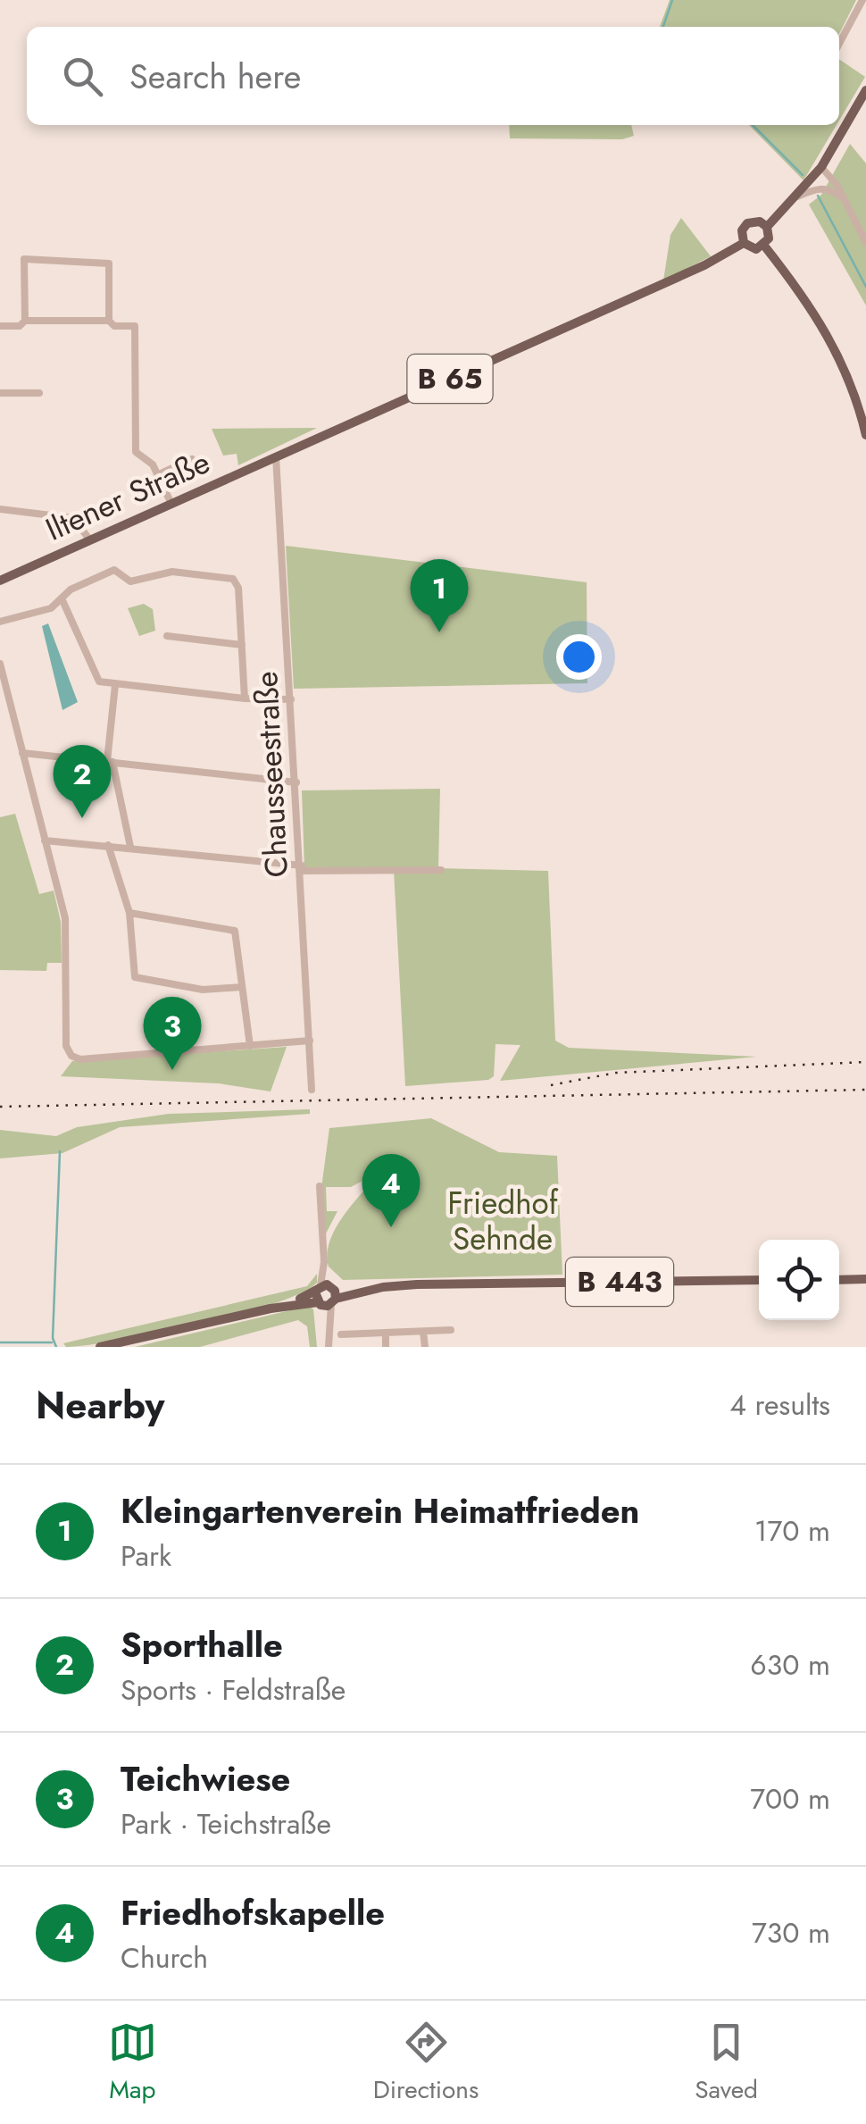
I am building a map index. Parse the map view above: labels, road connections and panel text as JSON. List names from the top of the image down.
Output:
{
  "streets": {
    "main road": ["B 65", "Iltener Straße", "B 443"],
    "street": ["Chausseestraße"]
  },
  "crossings": [
    ["B 65", "Iltener Straße"],
    ["B 65", "Chausseestraße"],
    ["Iltener Straße", "Chausseestraße"]
  ],
  "parks": ["Friedhof Sehnde"],
  "page": {
    "search": "Search here",
    "pins": [
      "1",
      "2",
      "3",
      "4"
    ],
    "heading": ["Nearby", "4 results"],
    "list": [
      {
        "mark": "1",
        "name": "Kleingartenverein Heimatfrieden",
        "note": "Park",
        "value": "170 m"
      },
      {
        "mark": "2",
        "name": "Sporthalle",
        "note": "Sports · Feldstraße",
        "value": "630 m"
      },
      {
        "mark": "3",
        "name": "Teichwiese",
        "note": "Park · Teichstraße",
        "value": "700 m"
      },
      {
        "mark": "4",
        "name": "Friedhofskapelle",
        "note": "Church",
        "value": "730 m"
      }
    ],
    "nav": ["Map", "Directions", "Saved"]
  }
}
